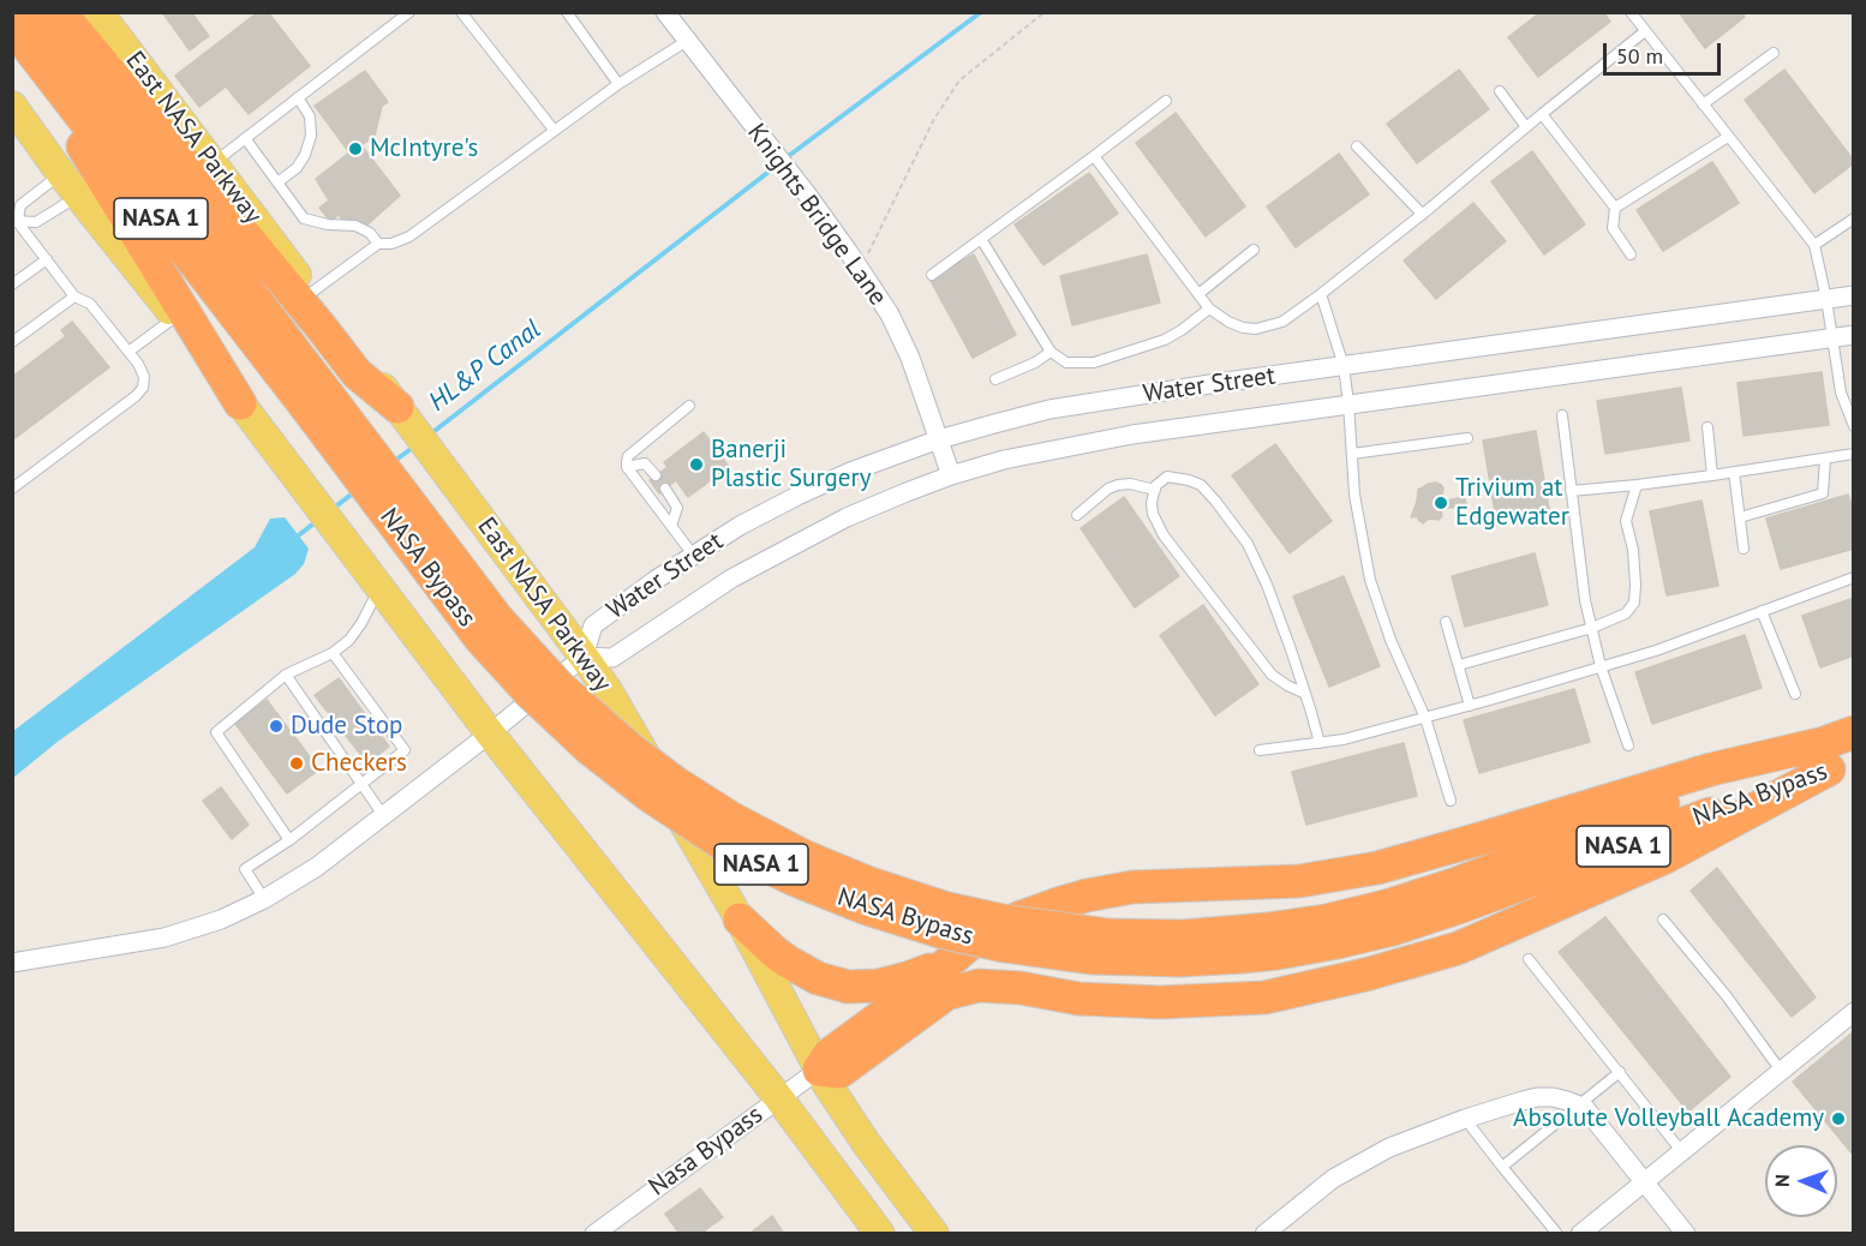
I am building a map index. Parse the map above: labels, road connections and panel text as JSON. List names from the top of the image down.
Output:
{
  "streets": {
    "highway": ["NASA 1", "NASA Bypass"],
    "main road": ["East NASA Parkway"],
    "street": ["Knights Bridge Lane", "Water Street", "Nasa Bypass"]
  },
  "crossings": [
    ["East NASA Parkway", "Water Street"],
    ["East NASA Parkway", "Nasa Bypass"],
    ["Knights Bridge Lane", "Water Street"]
  ],
  "water": ["HL&P Canal"],
  "places": [
    "McIntyre's",
    "Banerji Plastic Surgery",
    "Trivium at Edgewater",
    "Dude Stop",
    "Checkers",
    "Absolute Volleyball Academy"
  ],
  "scale_bar": "50 m",
  "north": "left"
}
